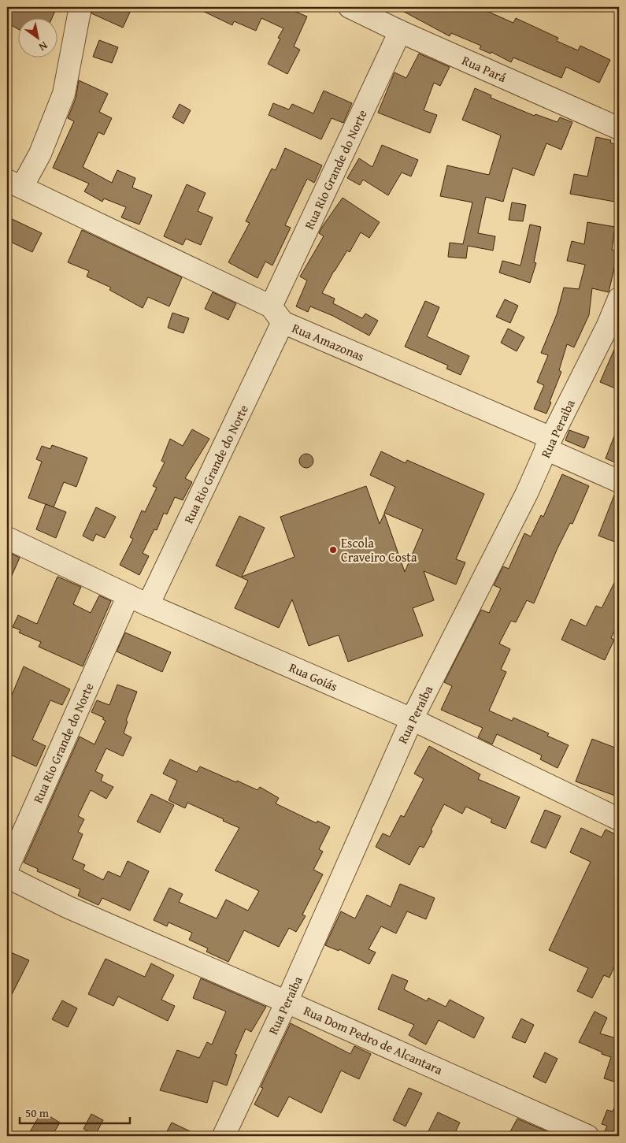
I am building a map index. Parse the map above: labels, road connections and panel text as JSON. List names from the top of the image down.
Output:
{
  "streets": {
    "street": [
      "Rua Pará",
      "Rua Rio Grande do Norte",
      "Rua Amazonas",
      "Rua Peraiba",
      "Rua Goiás",
      "Rua Dom Pedro de Alcantara"
    ]
  },
  "crossings": [
    ["Rua Pará", "Rua Rio Grande do Norte"],
    ["Rua Rio Grande do Norte", "Rua Amazonas"],
    ["Rua Rio Grande do Norte", "Rua Goiás"],
    ["Rua Amazonas", "Rua Peraiba"],
    ["Rua Peraiba", "Rua Goiás"],
    ["Rua Peraiba", "Rua Dom Pedro de Alcantara"]
  ],
  "places": ["Escola Craveiro Costa"],
  "scale_bar": "50 m",
  "north": "bottom right"
}
